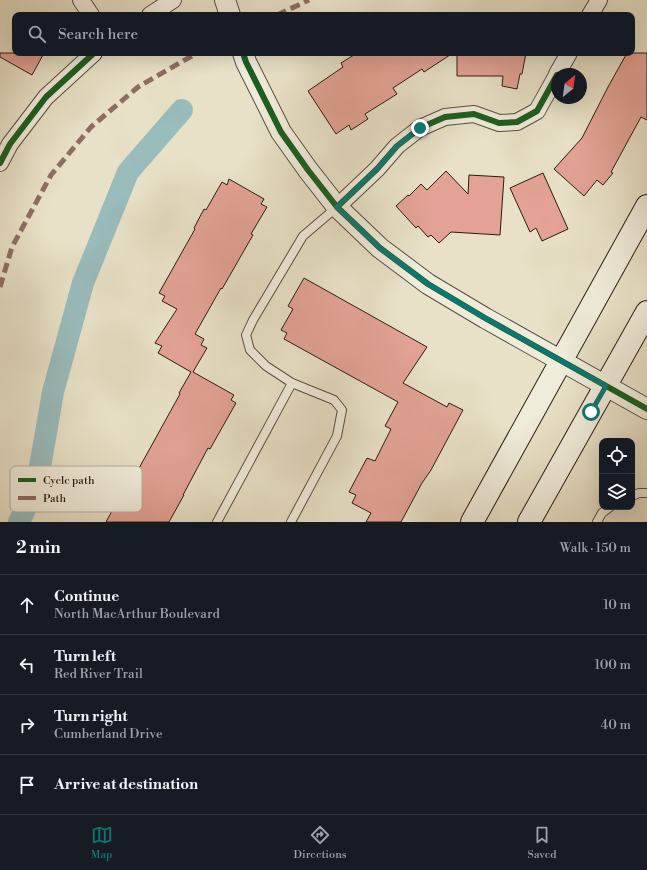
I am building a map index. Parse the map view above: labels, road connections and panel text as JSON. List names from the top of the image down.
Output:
{
  "legend": ["Cycle path", "Path"],
  "north": "top right",
  "page": {
    "search": "Search here",
    "heading": ["2 min", "Walk · 150 m"],
    "list": [
      ["Continue", "North MacArthur Boulevard", "10 m"],
      ["Turn left", "Red River Trail", "100 m"],
      ["Turn right", "Cumberland Drive", "40 m"],
      "Arrive at destination"
    ],
    "nav": ["Map", "Directions", "Saved"]
  }
}
